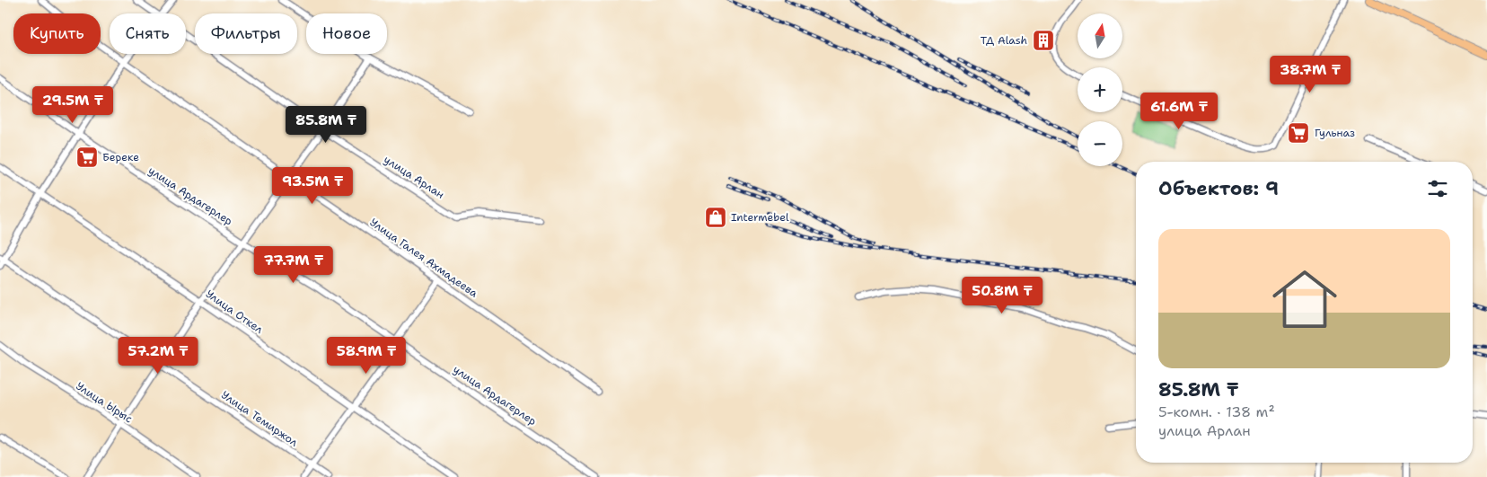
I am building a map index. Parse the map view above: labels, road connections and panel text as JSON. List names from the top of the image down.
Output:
{
  "streets": {
    "street": [
      "улица Арлан",
      "улица Ардагерлер",
      "Улица Галея Ахмадеева",
      "Улица Откел",
      "Улица Ырыс",
      "Улица Темиржол"
    ]
  },
  "places": {
    "building": ["ТД Alash"],
    "supermarket": ["Гульназ", "Береке"],
    "shop": ["Intermebel"]
  },
  "north": "top",
  "page": {
    "map_buttons": ["+", "−"],
    "chip": [
      "Купить",
      "Снять",
      "Фильтры",
      "Новое"
    ],
    "price": [
      "38.7M ₸",
      "29.5M ₸",
      "61.6M ₸",
      "85.8M ₸",
      "93.5M ₸",
      "77.7M ₸",
      "50.8M ₸",
      "57.2M ₸",
      "58.9M ₸"
    ],
    "heading": "Объектов: 9",
    "list": [
      {
        "name": "85.8M ₸",
        "note": "5-комн. · 138 m² · улица Арлан"
      }
    ]
  }
}
